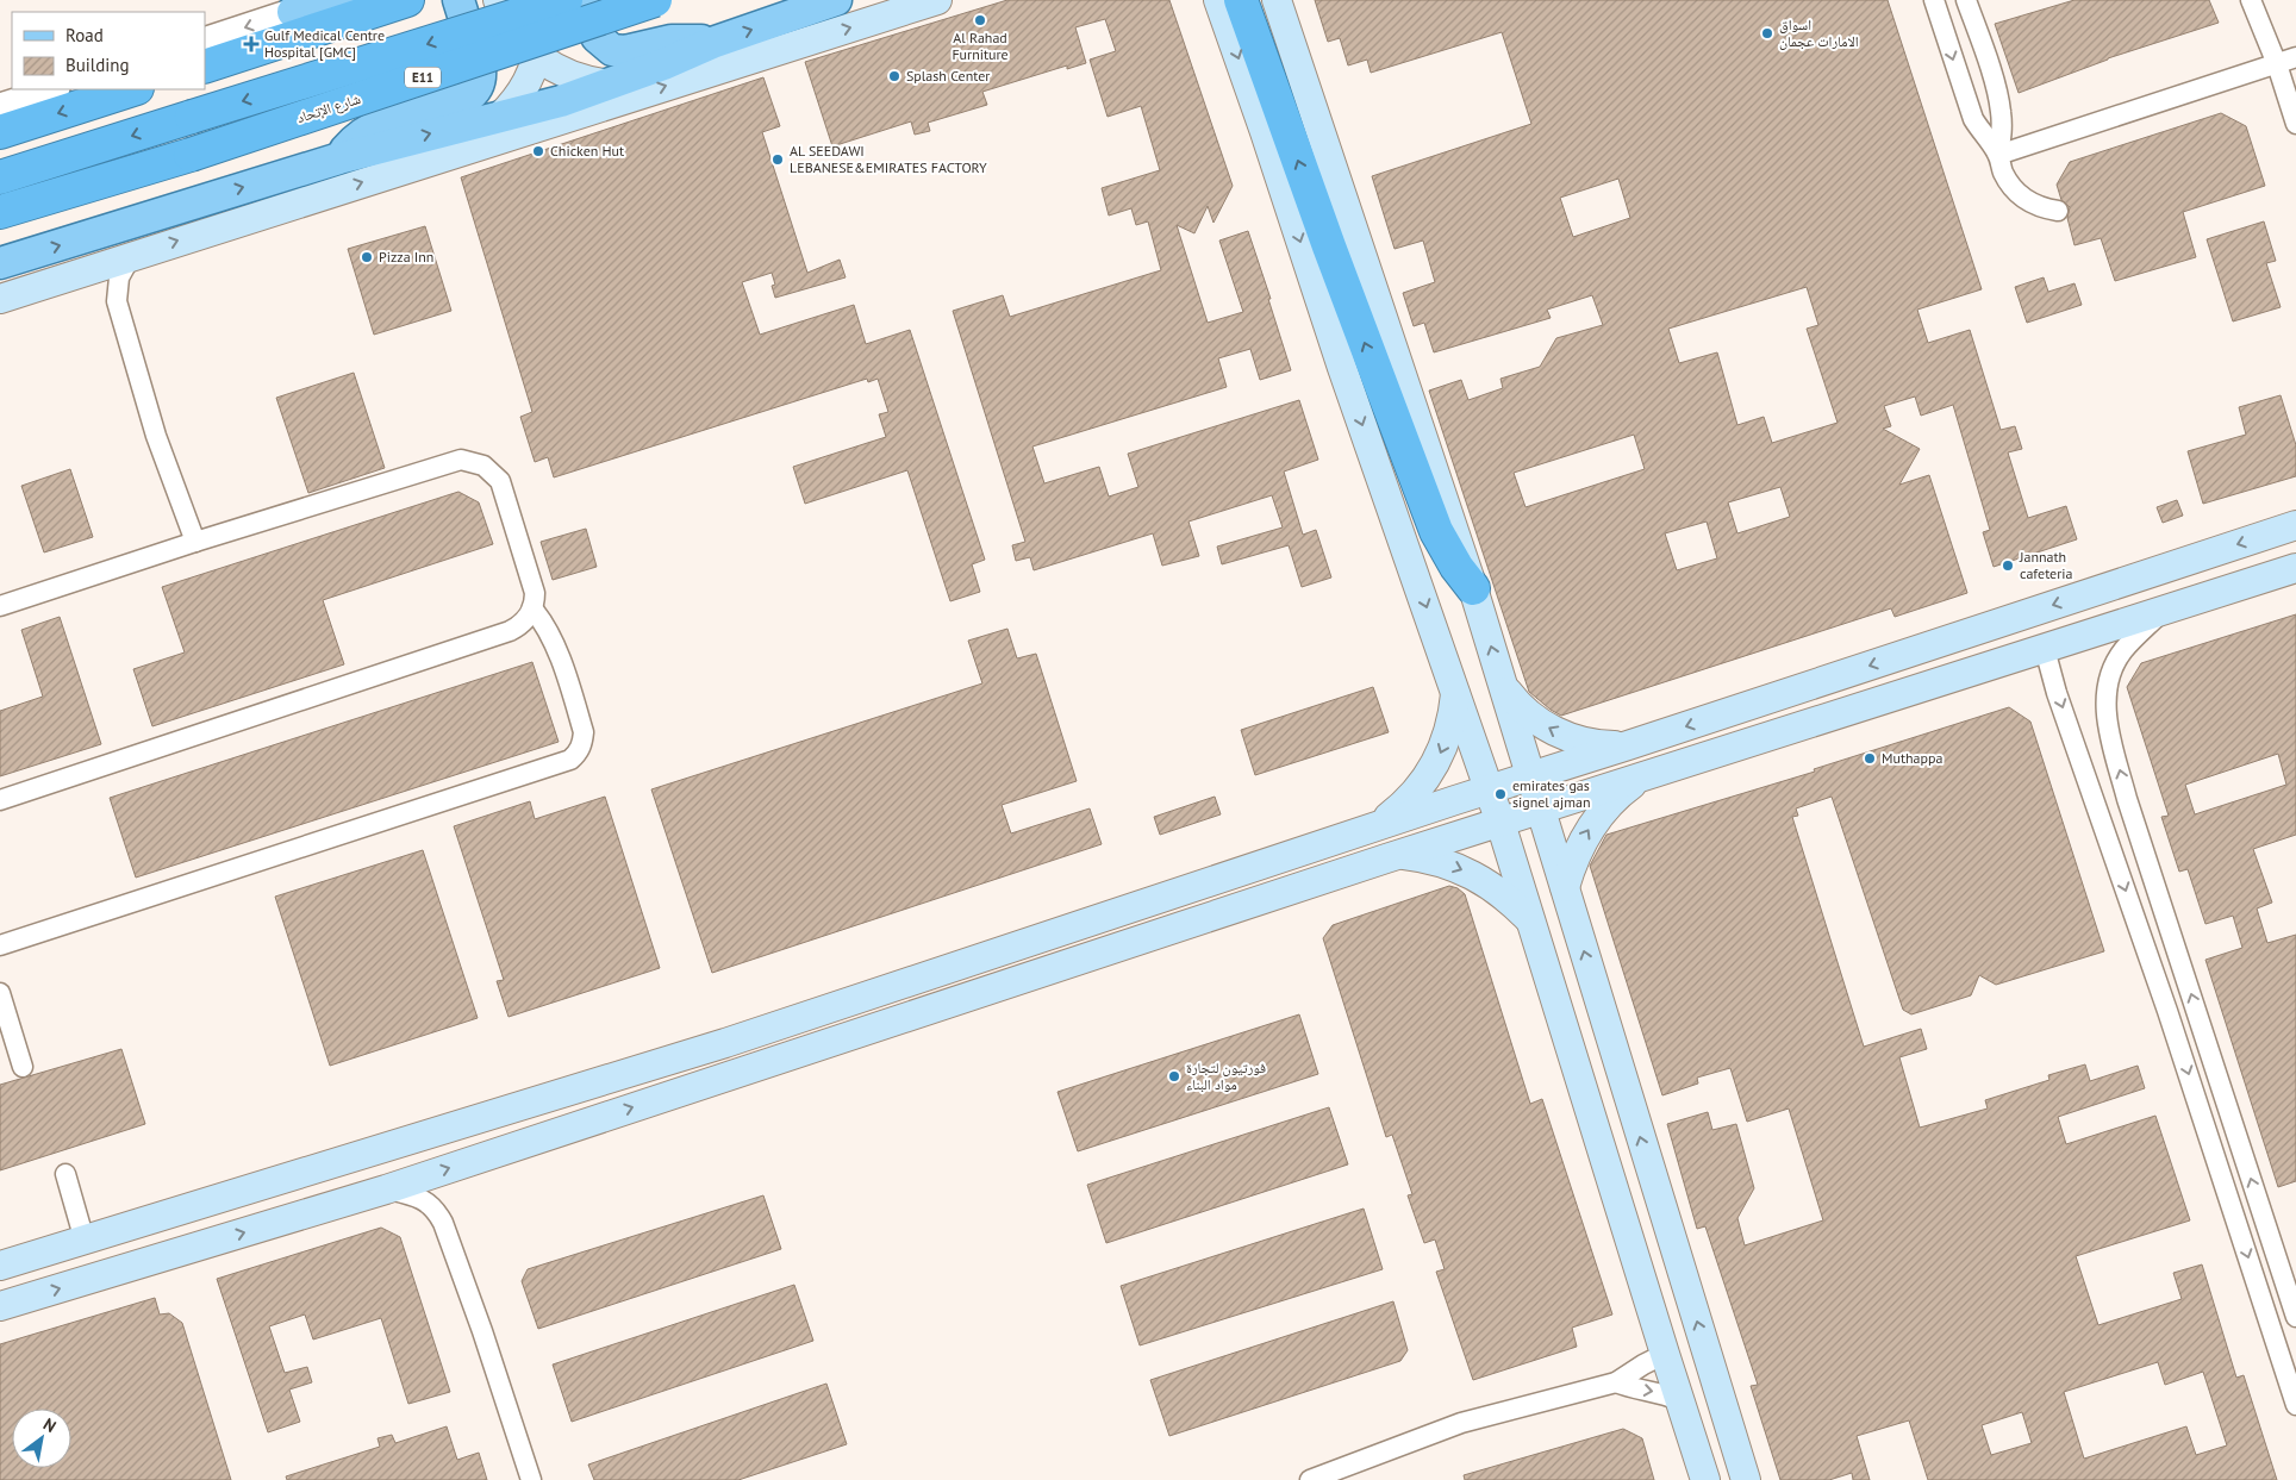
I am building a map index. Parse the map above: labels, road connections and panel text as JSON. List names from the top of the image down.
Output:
{
  "streets": {
    "highway": ["E11", "شارع الإتحاد"]
  },
  "places": {
    "other": [
      "Al Rahad Furniture",
      "اسواق الامارات عجمان",
      "Splash Center",
      "Chicken Hut",
      "AL SEEDAWI LEBANESE&EMIRATES FACTORY",
      "Pizza Inn",
      "Jannath cafeteria",
      "Muthappa",
      "emirates gas signel ajman",
      "فورتيون لتجارة مواد البناء"
    ],
    "health": ["Gulf Medical Centre Hospital [GMC]"]
  },
  "legend": ["Road", "Building"],
  "north": "top right"
}
